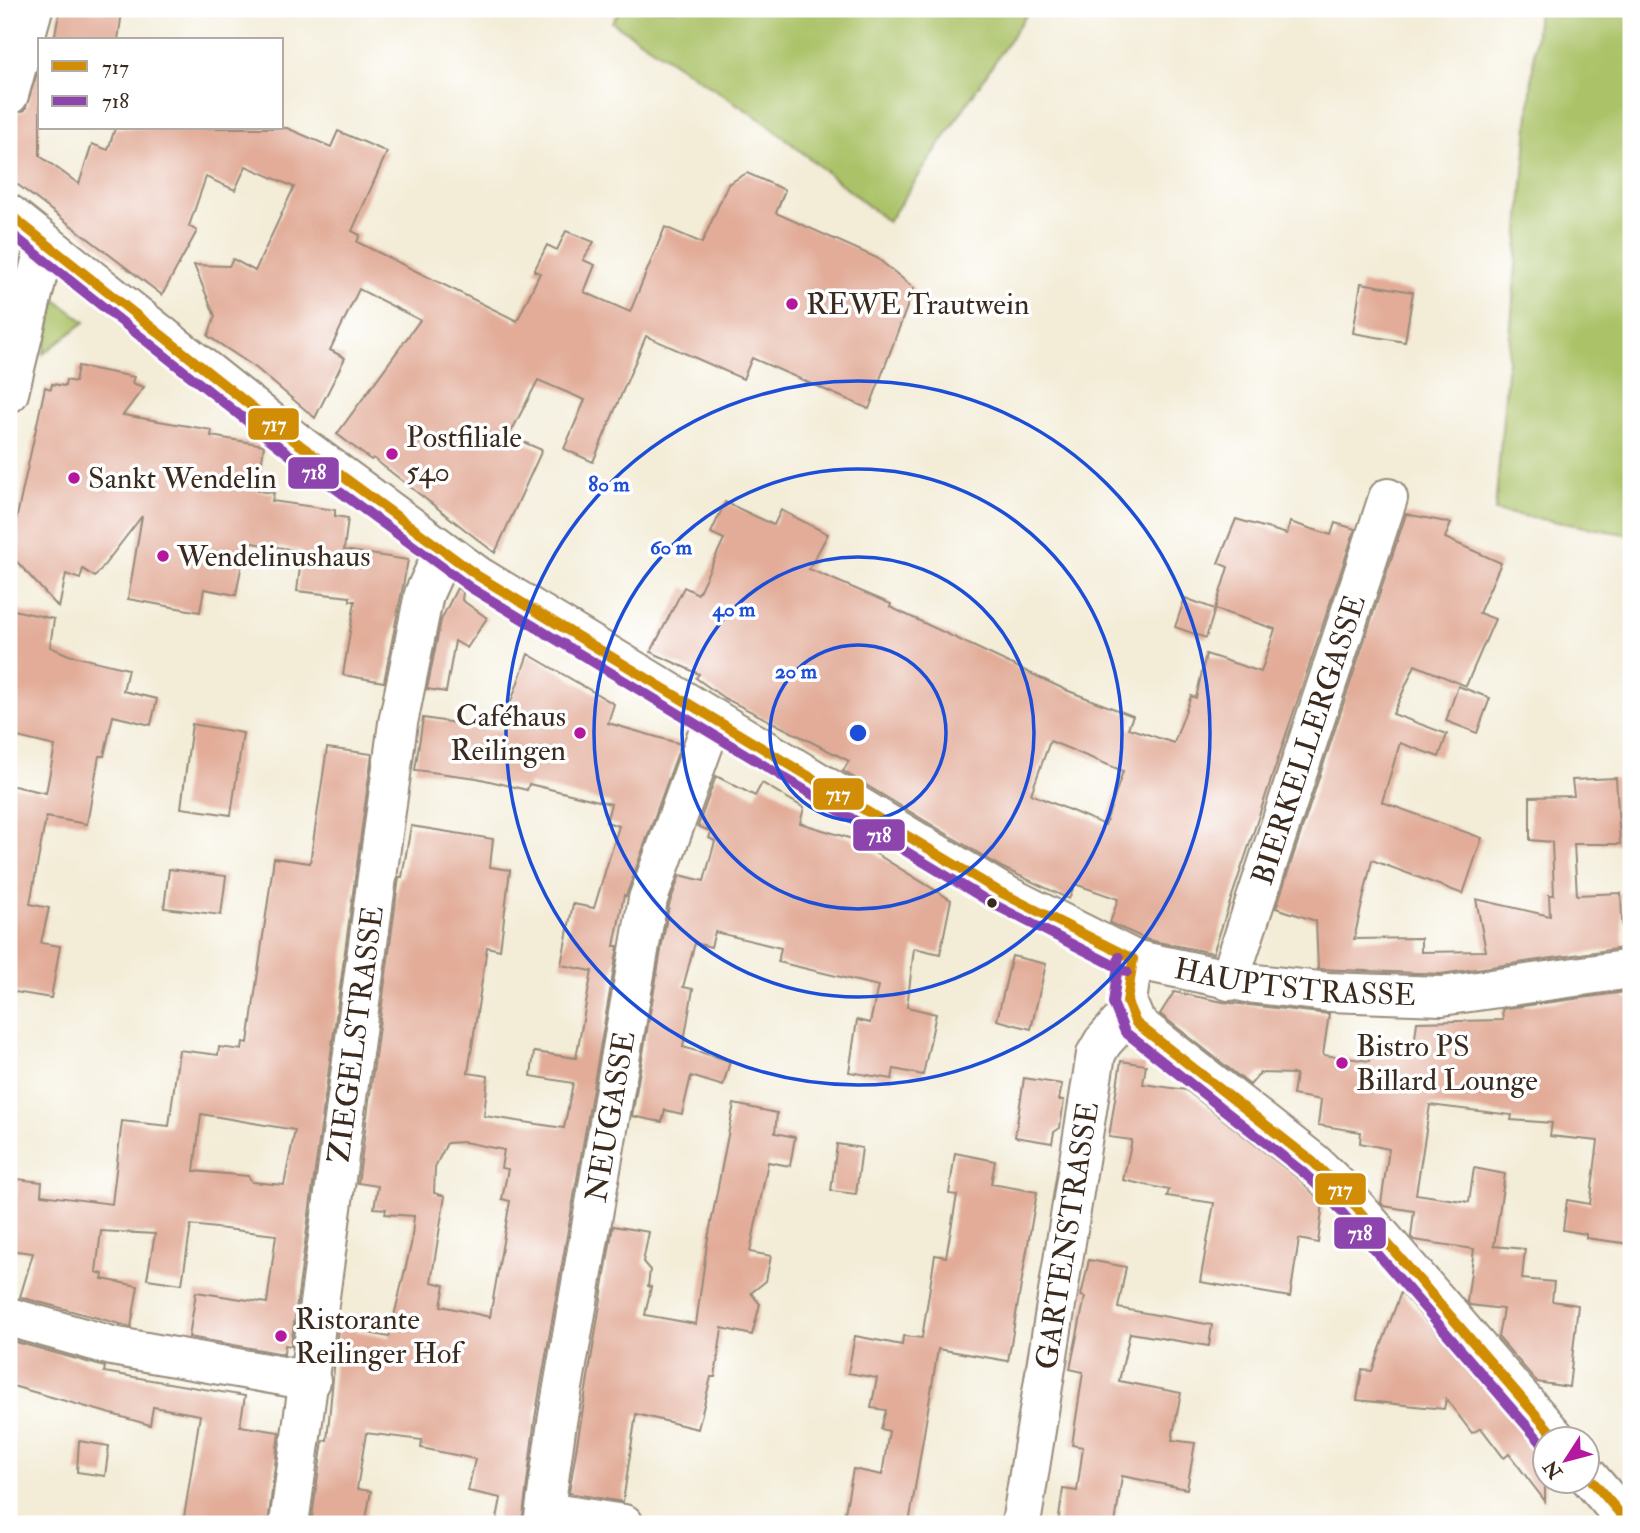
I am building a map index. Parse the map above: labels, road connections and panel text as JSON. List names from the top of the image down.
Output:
{
  "streets": {
    "street": [
      "BIERKELLERGASSE",
      "HAUPTSTRASSE",
      "ZIEGELSTRASSE",
      "NEUGASSE",
      "GARTENSTRASSE"
    ]
  },
  "crossings": [
    ["BIERKELLERGASSE", "HAUPTSTRASSE"],
    ["HAUPTSTRASSE", "ZIEGELSTRASSE"],
    ["HAUPTSTRASSE", "NEUGASSE"]
  ],
  "places": [
    "REWE Trautwein",
    "Postfiliale 540",
    "Sankt Wendelin",
    "Wendelinushaus",
    "Caféhaus Reilingen",
    "Bistro PS Billard Lounge",
    "Ristorante Reilinger Hof"
  ],
  "lines": ["transit line 717", "transit line 718"],
  "legend": ["717", "718"],
  "north": "bottom left",
  "rings": [
    "80 m",
    "60 m",
    "40 m",
    "20 m"
  ]
}
